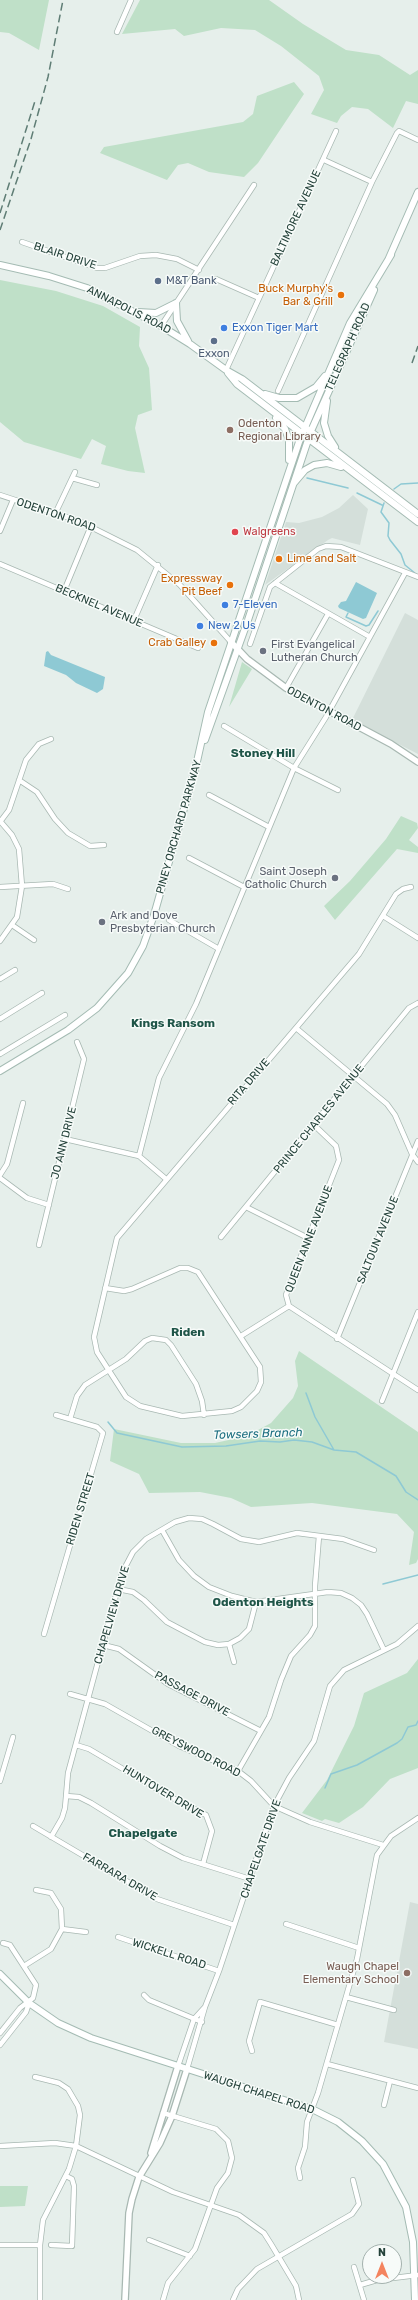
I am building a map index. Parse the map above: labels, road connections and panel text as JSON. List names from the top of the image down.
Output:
{
  "streets": {
    "main road": [
      "ANNAPOLIS ROAD",
      "TELEGRAPH ROAD",
      "PINEY ORCHARD PARKWAY",
      "WAUGH CHAPEL ROAD"
    ],
    "street": [
      "BALTIMORE AVENUE",
      "BLAIR DRIVE",
      "ODENTON ROAD",
      "BECKNEL AVENUE",
      "RITA DRIVE",
      "PRINCE CHARLES AVENUE",
      "JO ANN DRIVE",
      "QUEEN ANNE AVENUE",
      "SALTOUN AVENUE",
      "RIDEN STREET",
      "CHAPELVIEW DRIVE",
      "PASSAGE DRIVE",
      "GREYSWOOD ROAD",
      "HUNTOVER DRIVE",
      "CHAPELGATE DRIVE",
      "FARRARA DRIVE",
      "WICKELL ROAD"
    ]
  },
  "crossings": [
    ["BALTIMORE AVENUE", "ANNAPOLIS ROAD"],
    ["ANNAPOLIS ROAD", "TELEGRAPH ROAD"],
    ["ANNAPOLIS ROAD", "PINEY ORCHARD PARKWAY"],
    ["TELEGRAPH ROAD", "PINEY ORCHARD PARKWAY"],
    ["ODENTON ROAD", "PINEY ORCHARD PARKWAY"],
    ["PRINCE CHARLES AVENUE", "QUEEN ANNE AVENUE"],
    ["QUEEN ANNE AVENUE", "SALTOUN AVENUE"],
    ["CHAPELVIEW DRIVE", "PASSAGE DRIVE"],
    ["CHAPELVIEW DRIVE", "GREYSWOOD ROAD"],
    ["CHAPELVIEW DRIVE", "HUNTOVER DRIVE"],
    ["CHAPELVIEW DRIVE", "FARRARA DRIVE"],
    ["GREYSWOOD ROAD", "CHAPELGATE DRIVE"],
    ["CHAPELGATE DRIVE", "FARRARA DRIVE"],
    ["CHAPELGATE DRIVE", "WICKELL ROAD"],
    ["CHAPELGATE DRIVE", "WAUGH CHAPEL ROAD"]
  ],
  "districts": [
    "Stoney Hill",
    "Kings Ransom",
    "Riden",
    "Odenton Heights",
    "Chapelgate"
  ],
  "water": ["Towsers Branch"],
  "places": [
    "M&T Bank",
    "Buck Murphy's Bar & Grill",
    "Exxon Tiger Mart",
    "Exxon",
    "Odenton Regional Library",
    "Walgreens",
    "Lime and Salt",
    "Expressway Pit Beef",
    "7-Eleven",
    "New 2 Us",
    "Crab Galley",
    "First Evangelical Lutheran Church",
    "Saint Joseph Catholic Church",
    "Ark and Dove Presbyterian Church",
    "Waugh Chapel Elementary School"
  ],
  "north": "top"
}
